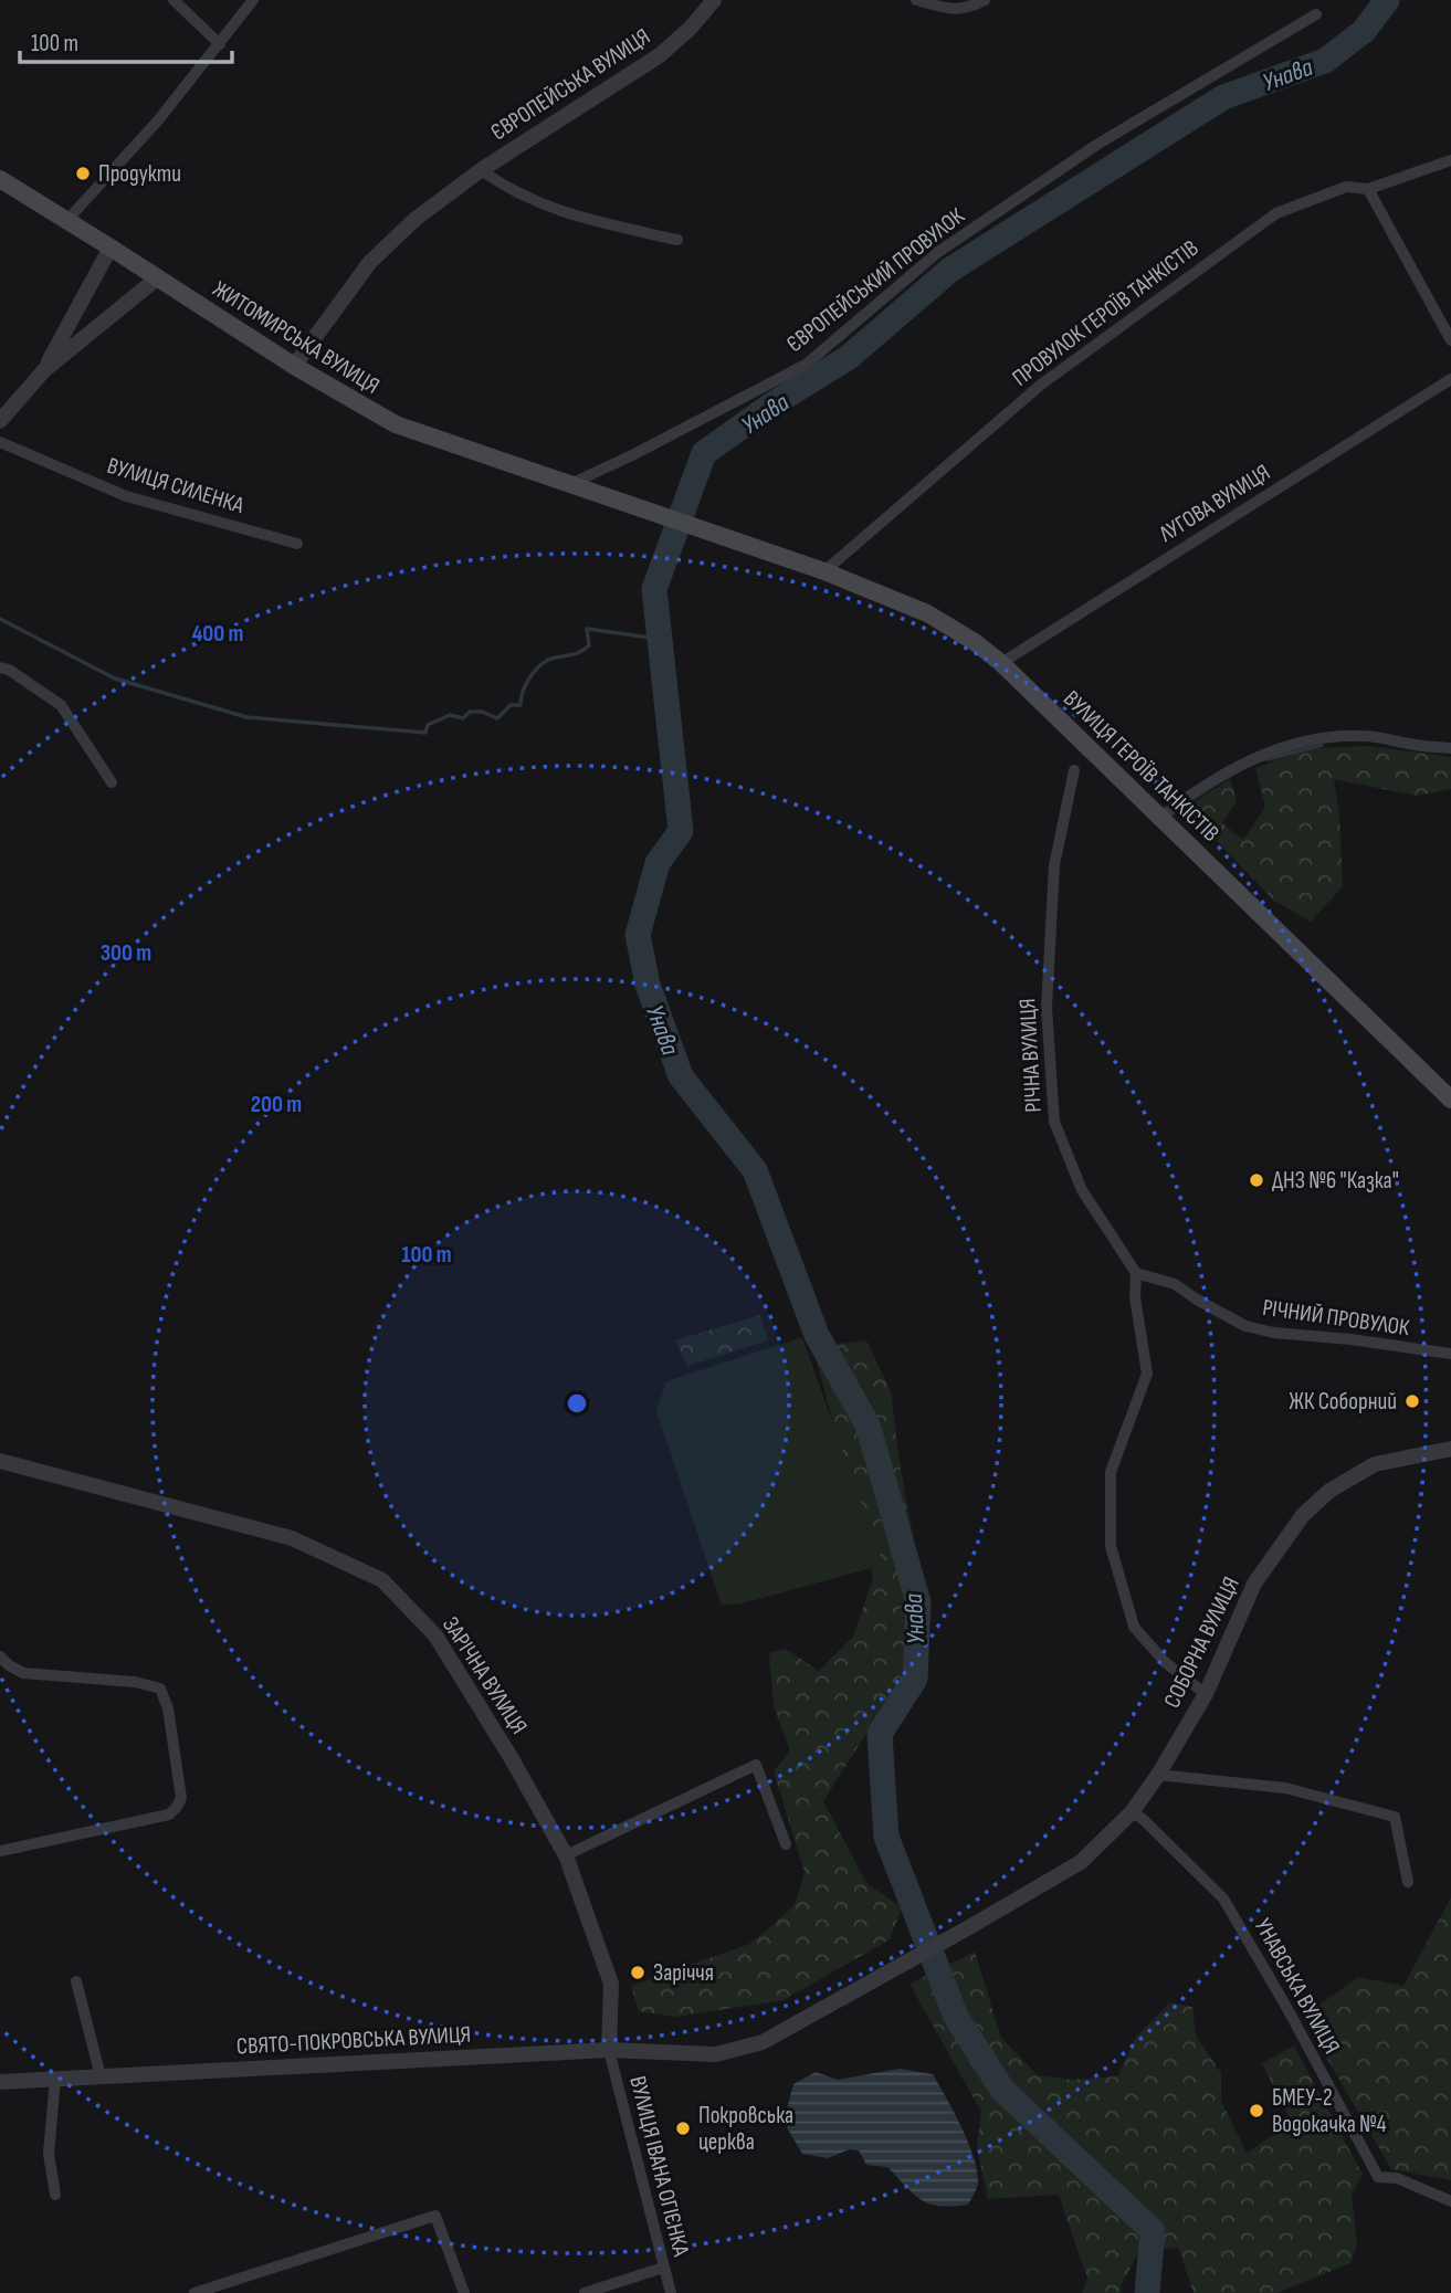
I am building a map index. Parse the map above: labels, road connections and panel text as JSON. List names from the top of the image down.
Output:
{
  "streets": {
    "main road": ["ЖИТОМИРСЬКА ВУЛИЦЯ", "ВУЛИЦЯ ГЕРОЇВ ТАНКІСТІВ"],
    "street": [
      "ЄВРОПЕЙСЬКА ВУЛИЦЯ",
      "ЄВРОПЕЙСЬКИЙ ПРОВУЛОК",
      "ПРОВУЛОК ГЕРОЇВ ТАНКІСТІВ",
      "ВУЛИЦЯ СИЛЕНКА",
      "ЛУГОВА ВУЛИЦЯ",
      "РІЧНА ВУЛИЦЯ",
      "РІЧНИЙ ПРОВУЛОК",
      "СОБОРНА ВУЛИЦЯ",
      "ЗАРІЧНА ВУЛИЦЯ",
      "УНАВСЬКА ВУЛИЦЯ",
      "СВЯТО-ПОКРОВСЬКА ВУЛИЦЯ",
      "ВУЛИЦЯ ІВАНА ОГІЄНКА"
    ]
  },
  "crossings": [
    ["ЄВРОПЕЙСЬКА ВУЛИЦЯ", "ЖИТОМИРСЬКА ВУЛИЦЯ"],
    ["ЄВРОПЕЙСЬКИЙ ПРОВУЛОК", "ЖИТОМИРСЬКА ВУЛИЦЯ"],
    ["ПРОВУЛОК ГЕРОЇВ ТАНКІСТІВ", "ВУЛИЦЯ ГЕРОЇВ ТАНКІСТІВ"],
    ["ЖИТОМИРСЬКА ВУЛИЦЯ", "ВУЛИЦЯ ГЕРОЇВ ТАНКІСТІВ"],
    ["ЛУГОВА ВУЛИЦЯ", "ВУЛИЦЯ ГЕРОЇВ ТАНКІСТІВ"],
    ["РІЧНА ВУЛИЦЯ", "РІЧНИЙ ПРОВУЛОК"],
    ["СОБОРНА ВУЛИЦЯ", "ЗАРІЧНА ВУЛИЦЯ"],
    ["СОБОРНА ВУЛИЦЯ", "УНАВСЬКА ВУЛИЦЯ"],
    ["СОБОРНА ВУЛИЦЯ", "СВЯТО-ПОКРОВСЬКА ВУЛИЦЯ"],
    ["СОБОРНА ВУЛИЦЯ", "ВУЛИЦЯ ІВАНА ОГІЄНКА"],
    ["ЗАРІЧНА ВУЛИЦЯ", "СВЯТО-ПОКРОВСЬКА ВУЛИЦЯ"],
    ["ЗАРІЧНА ВУЛИЦЯ", "ВУЛИЦЯ ІВАНА ОГІЄНКА"],
    ["СВЯТО-ПОКРОВСЬКА ВУЛИЦЯ", "ВУЛИЦЯ ІВАНА ОГІЄНКА"]
  ],
  "water": ["Унава"],
  "places": [
    "Продукти",
    "ДНЗ №6 \"Казка\"",
    "ЖК Соборний",
    "Заріччя",
    "БМЕУ-2 Водокачка №4",
    "Покровська церква"
  ],
  "scale_bar": "100 m",
  "rings": [
    "400 m",
    "300 m",
    "200 m",
    "100 m"
  ]
}
